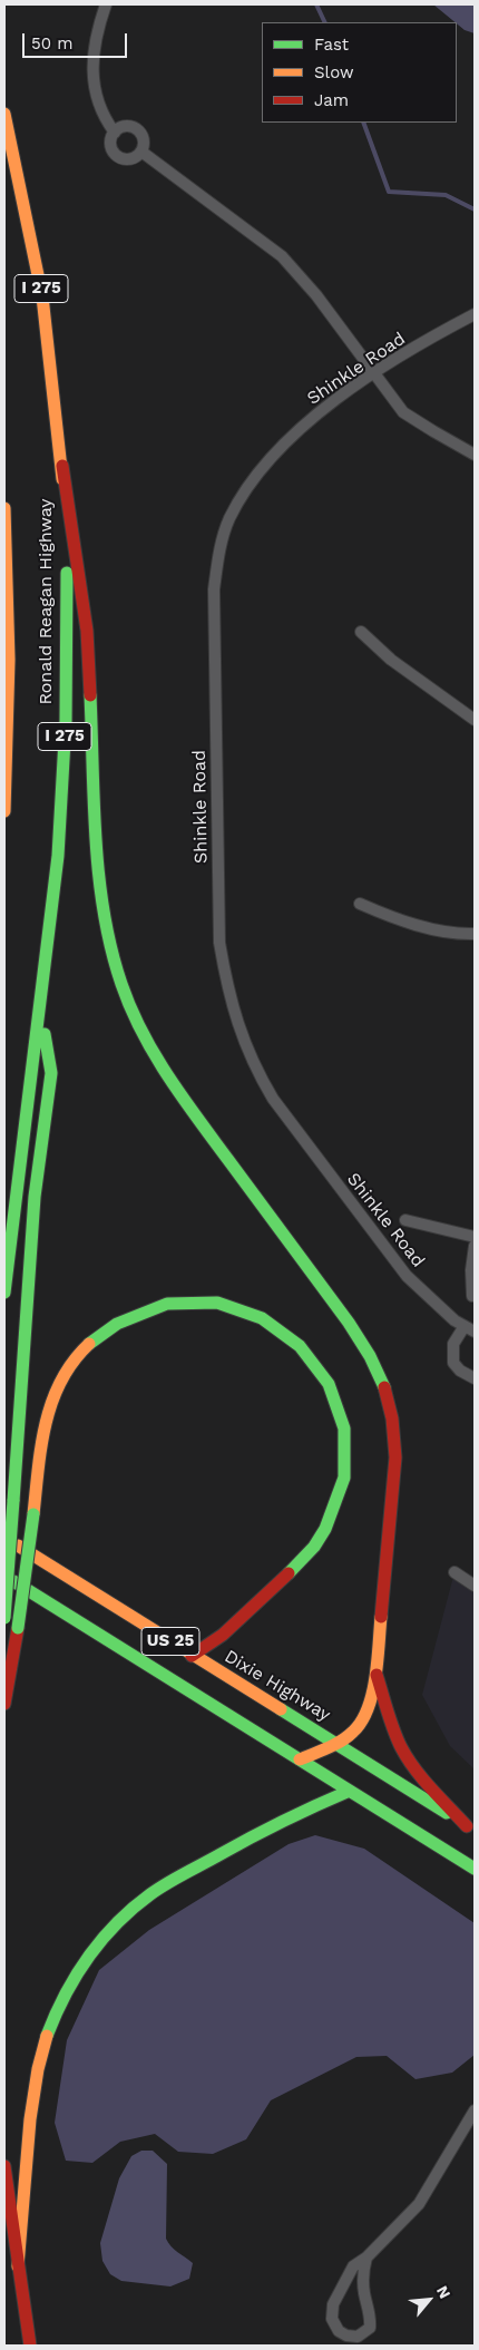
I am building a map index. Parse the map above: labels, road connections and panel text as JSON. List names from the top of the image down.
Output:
{
  "streets": {
    "main road": [
      "I 275",
      "Ronald Reagan Highway",
      "US 25",
      "Dixie Highway"
    ],
    "street": ["Shinkle Road"]
  },
  "legend": ["Fast", "Slow", "Jam"],
  "scale_bar": "50 m",
  "north": "top right"
}
